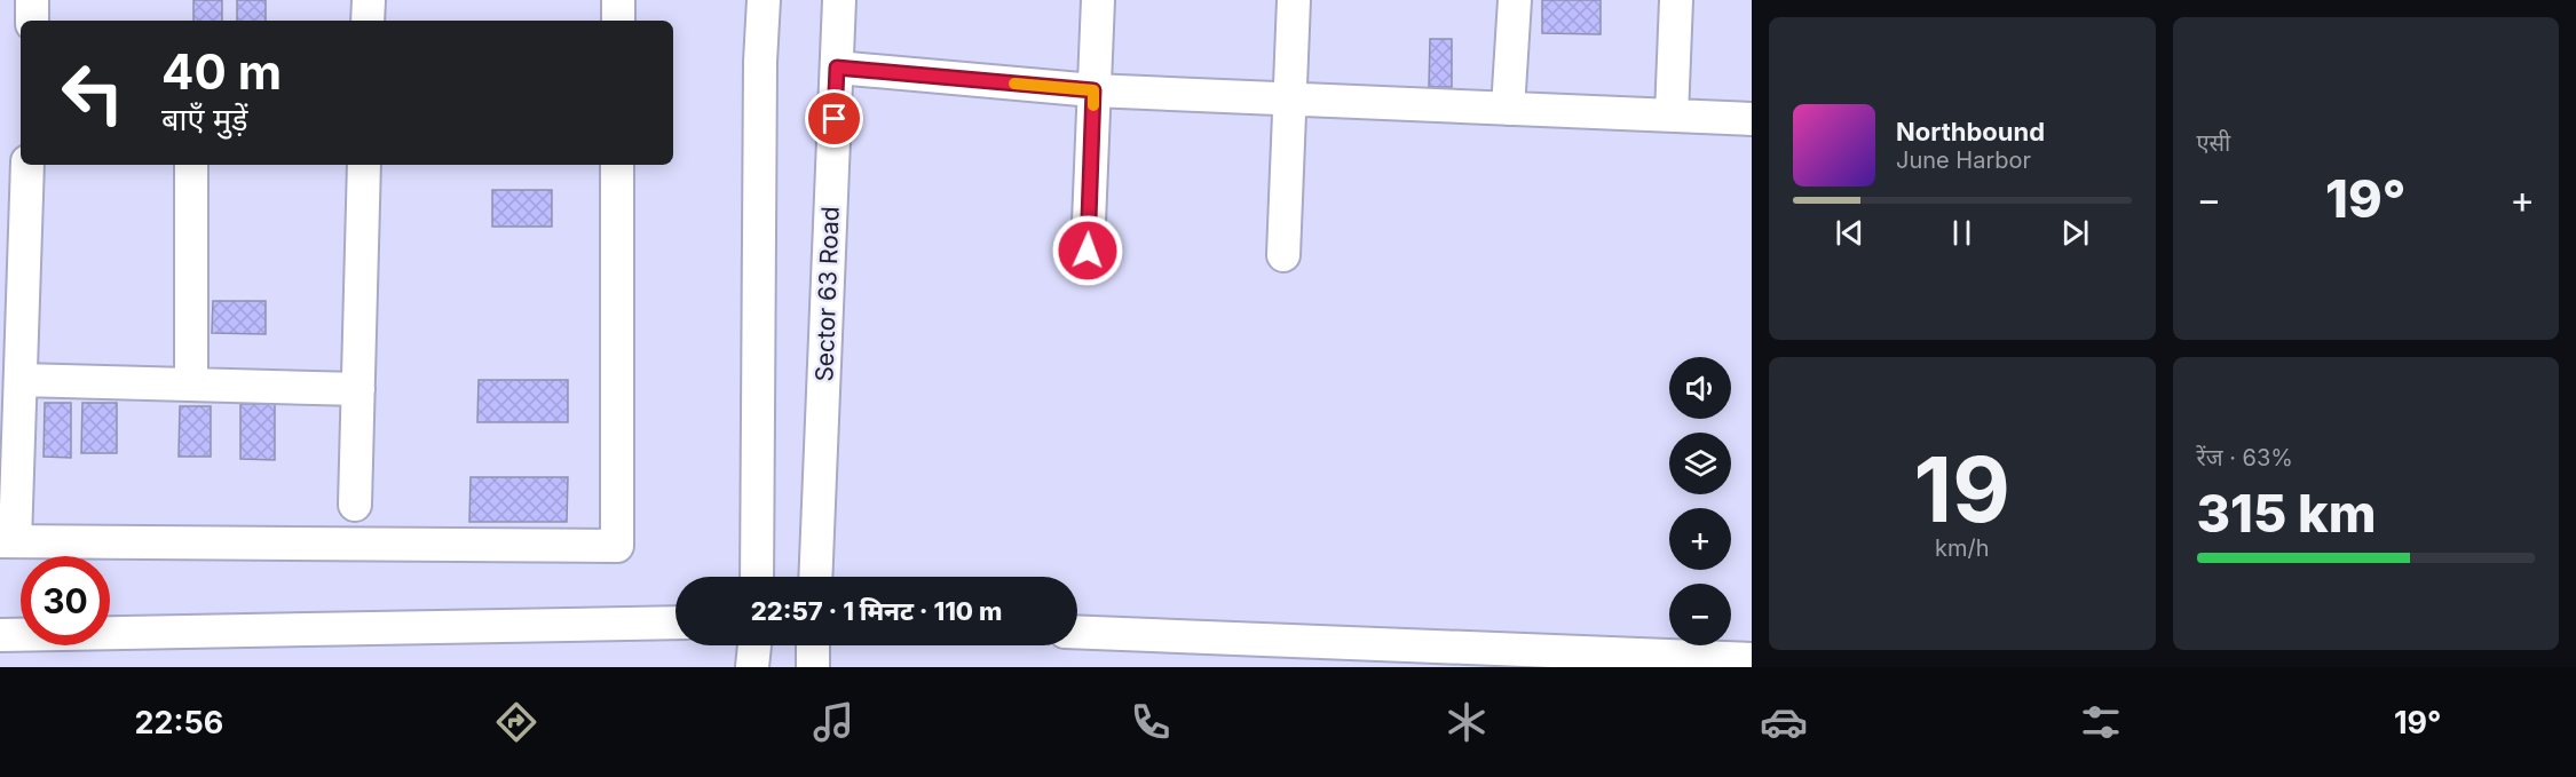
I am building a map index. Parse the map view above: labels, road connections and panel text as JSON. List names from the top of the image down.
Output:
{
  "streets": {
    "street": ["Sector 63 Road"]
  },
  "page": {
    "tile": [
      "एसी",
      ["19", "km/h"],
      ["रेंज · 63%", "315 km"]
    ],
    "turn": ["40 m", "बाएँ मुड़ें"],
    "song": ["Northbound", "June Harbor"],
    "heat": ["−", "19°", "+"],
    "map_buttons": ["+", "−"],
    "limit": "30",
    "trip": "22:57 · 1 मिनट · 110 m",
    "tabs": ["22:56", "19°"]
  }
}
